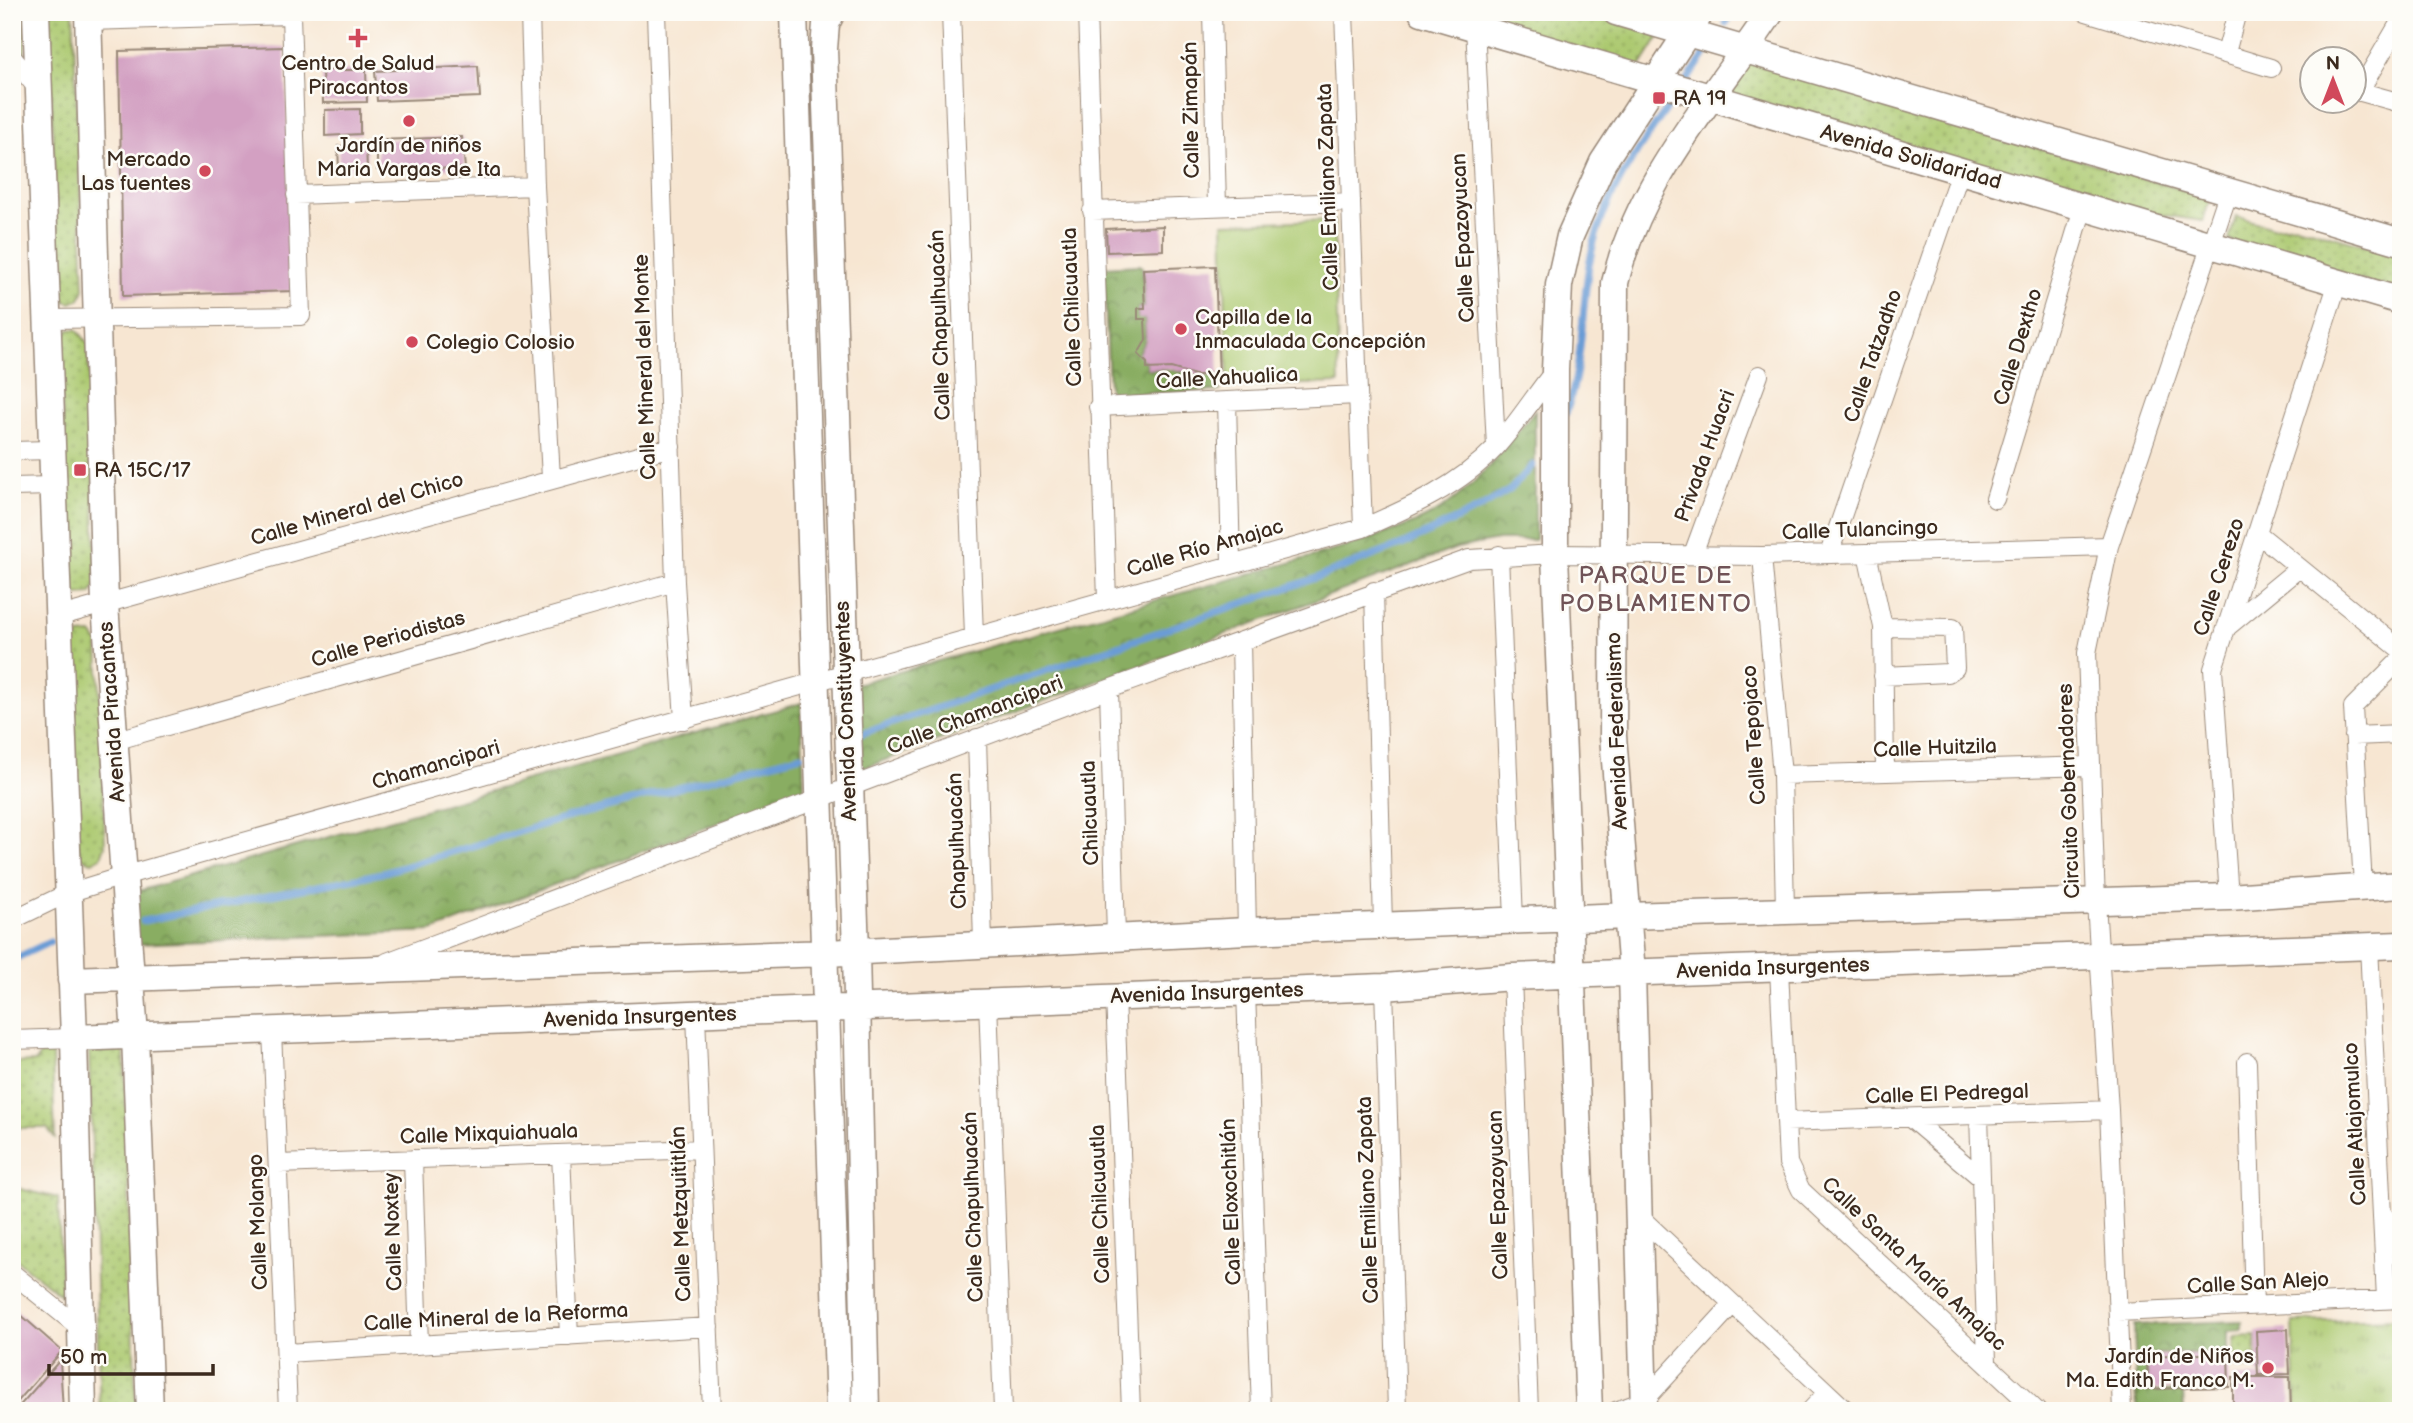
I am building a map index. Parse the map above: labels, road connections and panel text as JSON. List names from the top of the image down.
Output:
{
  "streets": {
    "street": [
      "Calle Zimapán",
      "Avenida Solidaridad",
      "Calle Emiliano Zapata",
      "Calle Epazoyucan",
      "Calle Chilcuautla",
      "Calle Chapulhuacán",
      "Calle Dextho",
      "Calle Tatzadho",
      "Calle Mineral del Monte",
      "Calle Yahualica",
      "Privada Huacri",
      "Calle Mineral del Chico",
      "Calle Tulancingo",
      "Calle Río Amajac",
      "Calle Cerezo",
      "Calle Periodistas",
      "Avenida Constituyentes",
      "Avenida Piracantos",
      "Calle Chamancipari",
      "Avenida Federalismo",
      "Calle Tepojaco",
      "Calle Huitzila",
      "Chamancipari",
      "Circuito Gobernadores",
      "Chilcuautla",
      "Chapulhuacán",
      "Avenida Insurgentes",
      "Calle El Pedregal",
      "Calle Atlajomulco",
      "Calle Mixquiahuala",
      "Calle Eloxochitlán",
      "Calle Metzquititlán",
      "Calle Molango",
      "Calle Noxtey",
      "Calle Santa María Amajac",
      "Calle San Alejo",
      "Calle Mineral de la Reforma"
    ]
  },
  "crossings": [
    ["Avenida Solidaridad", "Calle Epazoyucan"],
    ["Avenida Solidaridad", "Calle Dextho"],
    ["Avenida Solidaridad", "Calle Tatzadho"],
    ["Avenida Solidaridad", "Calle Cerezo"],
    ["Avenida Solidaridad", "Avenida Federalismo"],
    ["Avenida Solidaridad", "Circuito Gobernadores"],
    ["Calle Emiliano Zapata", "Calle Yahualica"],
    ["Calle Emiliano Zapata", "Calle Río Amajac"],
    ["Calle Emiliano Zapata", "Avenida Insurgentes"],
    ["Calle Epazoyucan", "Calle Río Amajac"],
    ["Calle Epazoyucan", "Avenida Insurgentes"],
    ["Calle Chilcuautla", "Calle Yahualica"],
    ["Calle Chilcuautla", "Calle Río Amajac"],
    ["Calle Chilcuautla", "Avenida Insurgentes"],
    ["Calle Chapulhuacán", "Calle Río Amajac"],
    ["Calle Chapulhuacán", "Avenida Insurgentes"],
    ["Calle Tatzadho", "Calle Tulancingo"],
    ["Calle Mineral del Monte", "Calle Mineral del Chico"],
    ["Calle Mineral del Monte", "Calle Periodistas"],
    ["Calle Mineral del Monte", "Chamancipari"],
    ["Privada Huacri", "Calle Tulancingo"],
    ["Calle Mineral del Chico", "Avenida Piracantos"],
    ["Calle Tulancingo", "Calle Chamancipari"],
    ["Calle Tulancingo", "Avenida Federalismo"],
    ["Calle Tulancingo", "Calle Tepojaco"],
    ["Calle Tulancingo", "Circuito Gobernadores"],
    ["Calle Río Amajac", "Avenida Constituyentes"],
    ["Calle Río Amajac", "Chamancipari"],
    ["Calle Periodistas", "Avenida Piracantos"],
    ["Avenida Constituyentes", "Calle Chamancipari"],
    ["Avenida Constituyentes", "Chamancipari"],
    ["Avenida Constituyentes", "Avenida Insurgentes"],
    ["Avenida Piracantos", "Chamancipari"],
    ["Avenida Piracantos", "Avenida Insurgentes"],
    ["Calle Chamancipari", "Avenida Federalismo"],
    ["Calle Chamancipari", "Chilcuautla"],
    ["Calle Chamancipari", "Chapulhuacán"],
    ["Avenida Federalismo", "Avenida Insurgentes"],
    ["Calle Tepojaco", "Calle Huitzila"],
    ["Calle Huitzila", "Circuito Gobernadores"],
    ["Circuito Gobernadores", "Avenida Insurgentes"],
    ["Circuito Gobernadores", "Calle El Pedregal"],
    ["Circuito Gobernadores", "Calle San Alejo"],
    ["Avenida Insurgentes", "Calle Atlajomulco"],
    ["Avenida Insurgentes", "Calle Eloxochitlán"],
    ["Avenida Insurgentes", "Calle Metzquititlán"],
    ["Avenida Insurgentes", "Calle Molango"],
    ["Avenida Insurgentes", "Calle Santa María Amajac"],
    ["Calle El Pedregal", "Calle Santa María Amajac"],
    ["Calle Atlajomulco", "Calle San Alejo"],
    ["Calle Mixquiahuala", "Calle Metzquititlán"],
    ["Calle Mixquiahuala", "Calle Molango"],
    ["Calle Mixquiahuala", "Calle Noxtey"],
    ["Calle Metzquititlán", "Calle Mineral de la Reforma"],
    ["Calle Molango", "Calle Mineral de la Reforma"],
    ["Calle Noxtey", "Calle Mineral de la Reforma"]
  ],
  "districts": ["PARQUE DE POBLAMIENTO"],
  "places": {
    "health": ["Centro de Salud Piracantos"],
    "transit": ["RA 19", "RA 15C/17"],
    "other": [
      "Jardín de niños Maria Vargas de Ita",
      "Mercado Las fuentes",
      "Capilla de la Inmaculada Concepción",
      "Colegio Colosio",
      "Jardín de Niños Ma. Edith Franco M."
    ]
  },
  "scale_bar": "50 m",
  "north": "top"
}
